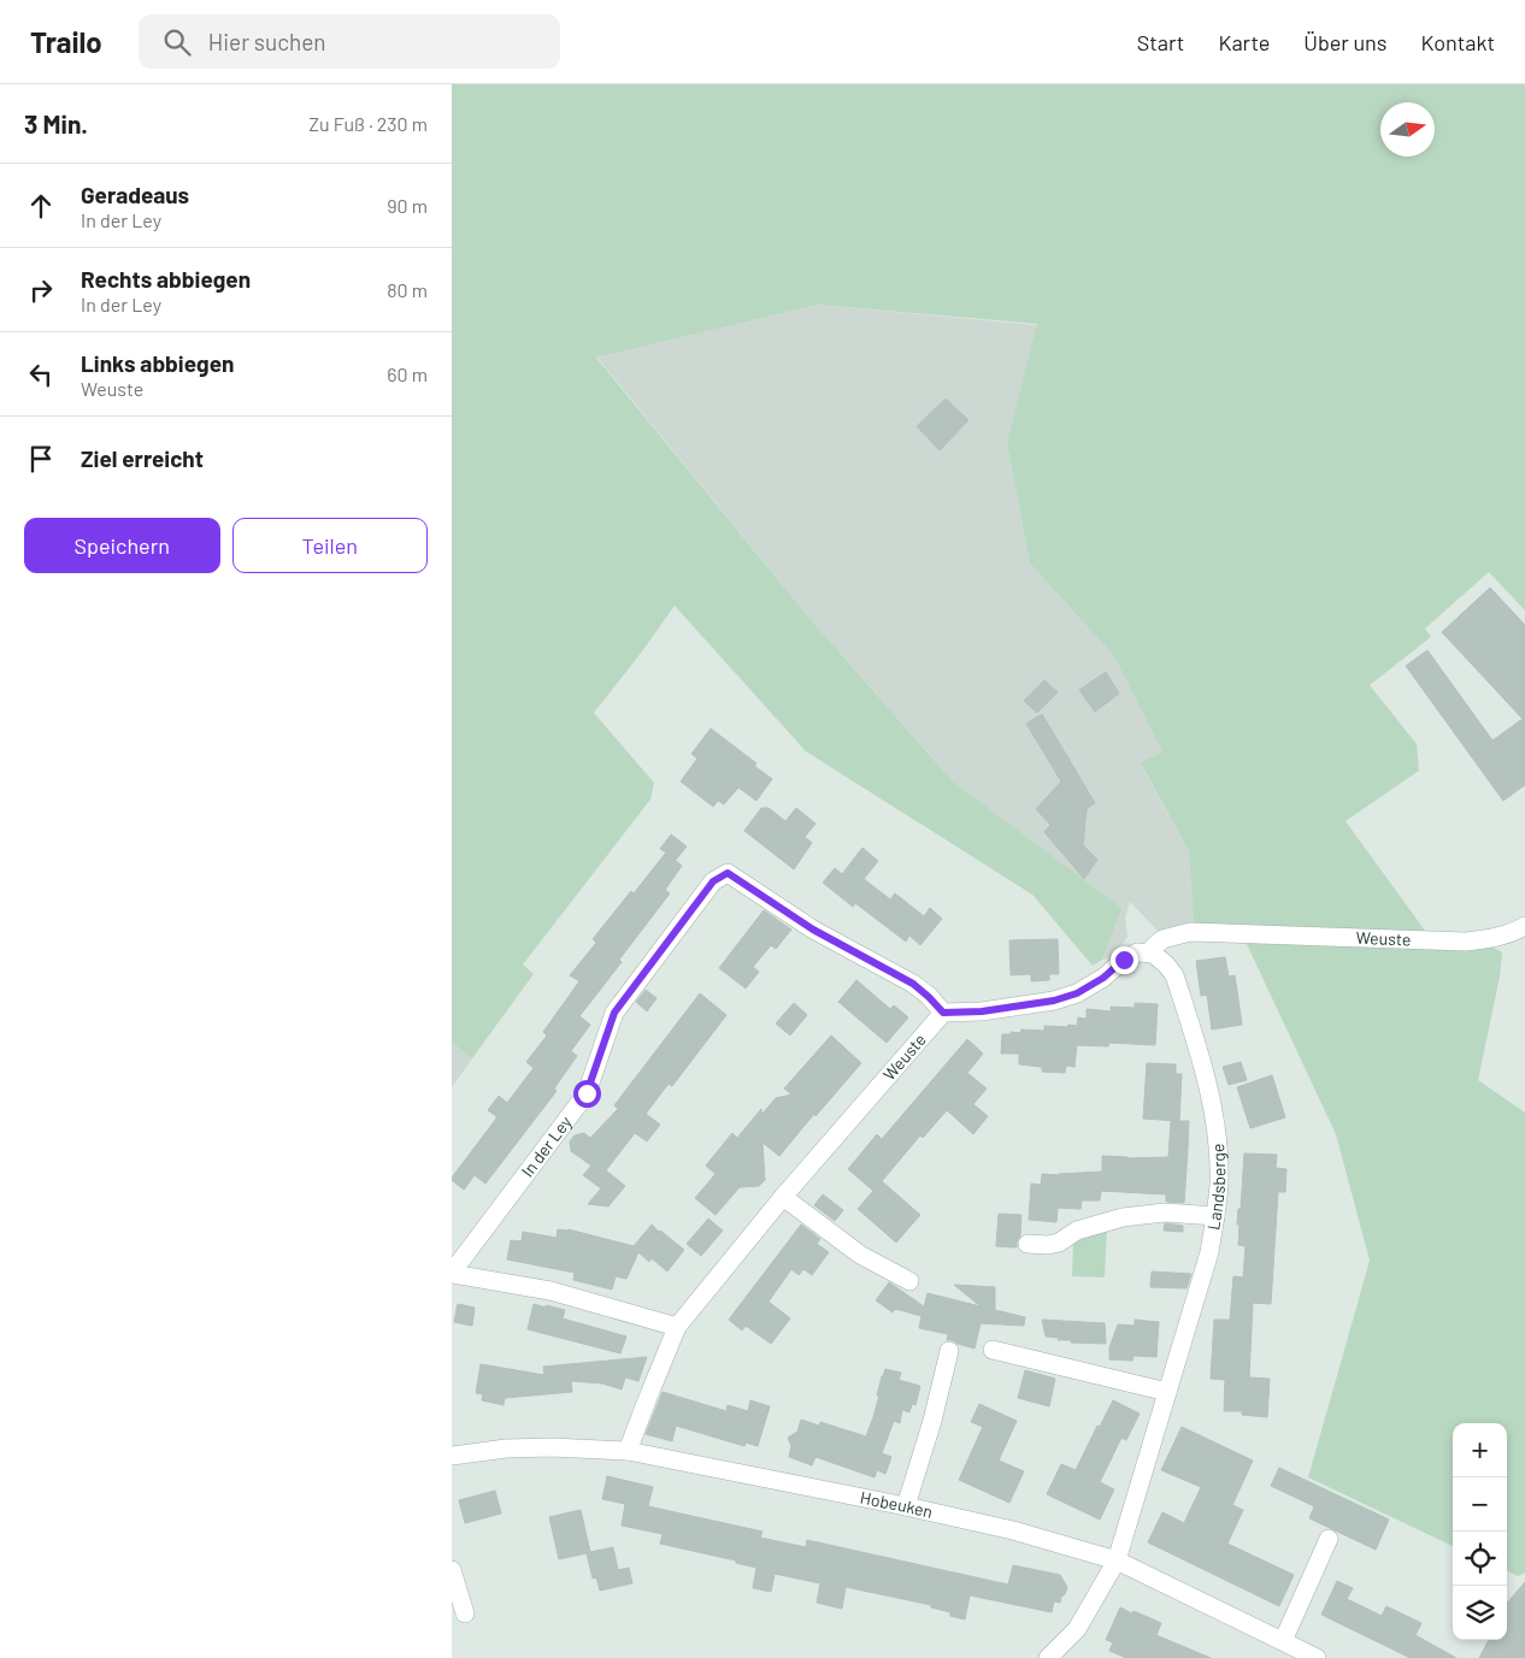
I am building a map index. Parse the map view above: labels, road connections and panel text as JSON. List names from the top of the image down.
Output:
{
  "streets": {
    "street": [
      "Weuste",
      "In der Ley",
      "Landsberge",
      "Hobeuken"
    ]
  },
  "crossings": [
    ["Weuste", "In der Ley"],
    ["Weuste", "Landsberge"],
    ["Weuste", "Hobeuken"],
    ["Landsberge", "Hobeuken"]
  ],
  "north": "right",
  "page": {
    "header": "Trailo",
    "search": "Hier suchen",
    "nav": [
      "Start",
      "Karte",
      "Über uns",
      "Kontakt"
    ],
    "heading": ["3 Min.", "Zu Fuß · 230 m"],
    "list": [
      ["Geradeaus", "In der Ley", "90 m"],
      ["Rechts abbiegen", "In der Ley", "80 m"],
      ["Links abbiegen", "Weuste", "60 m"],
      "Ziel erreicht"
    ],
    "buttons": ["Speichern", "Teilen"],
    "map_buttons": ["+", "−"]
  }
}
